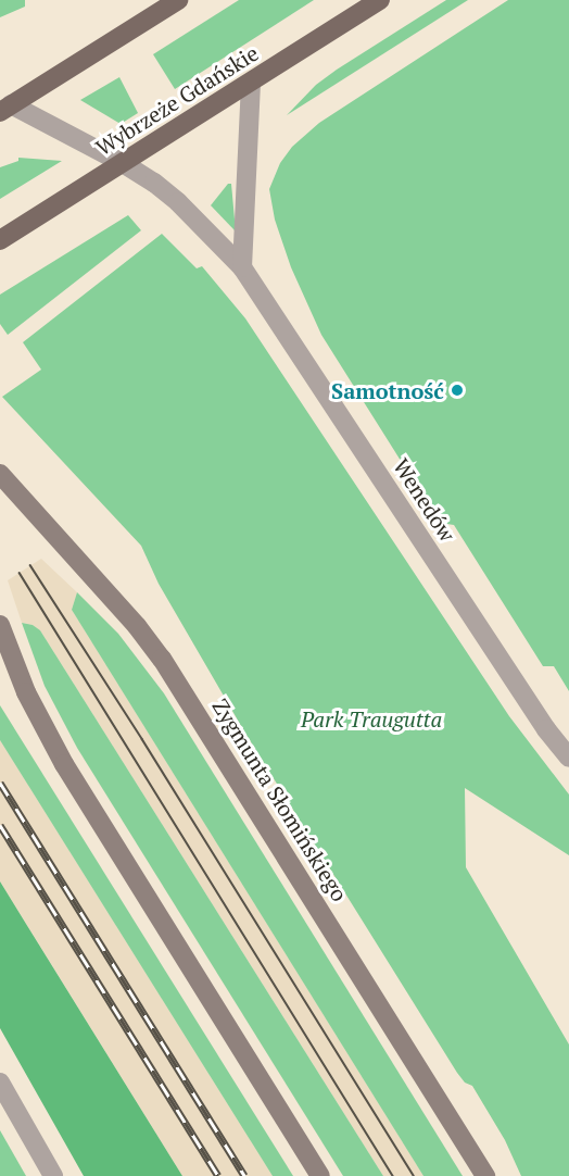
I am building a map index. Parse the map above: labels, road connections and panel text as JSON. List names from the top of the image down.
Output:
{
  "streets": {
    "main road": ["Wybrzeże Gdańskie", "Zygmunta Słomińskiego"],
    "street": ["Wenedów"]
  },
  "crossings": [
    ["Wybrzeże Gdańskie", "Wenedów"]
  ],
  "parks": ["Park Traugutta"],
  "places": ["Samotność"]
}
